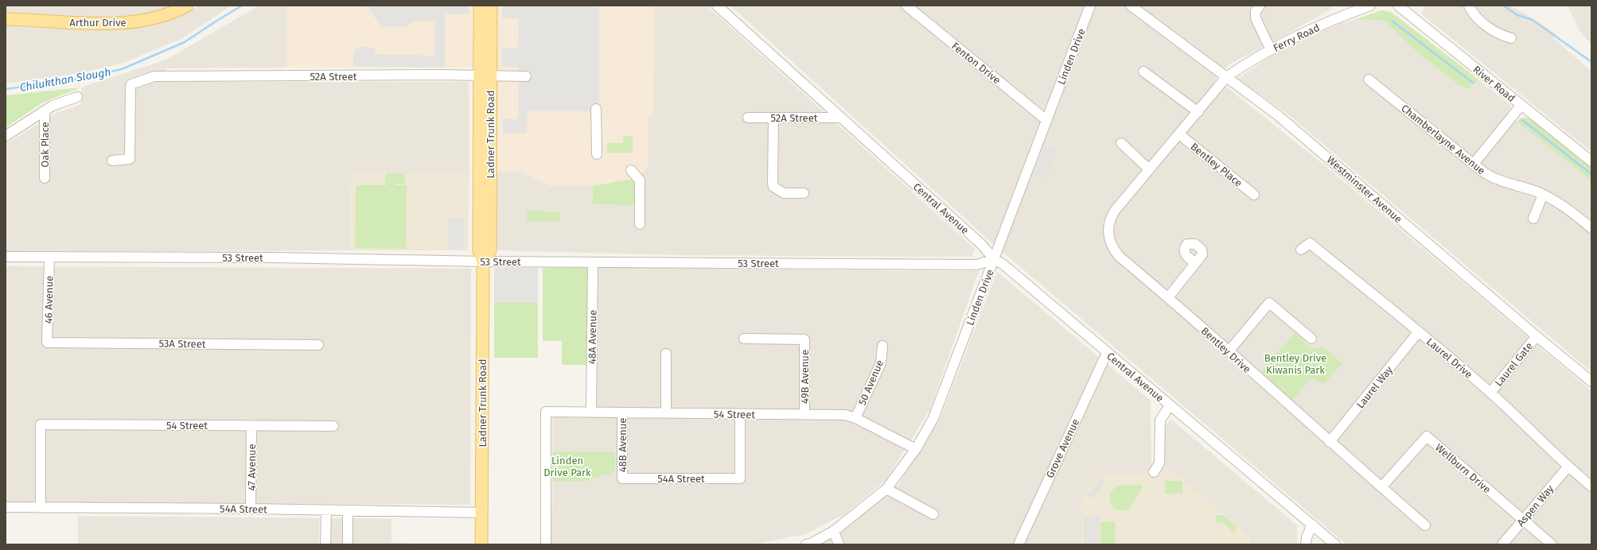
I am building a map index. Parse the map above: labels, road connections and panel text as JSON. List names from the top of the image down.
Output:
{
  "streets": {
    "main road": ["Arthur Drive", "Ladner Trunk Road"],
    "street": [
      "Ferry Road",
      "Linden Drive",
      "Fenton Drive",
      "52A Street",
      "River Road",
      "Chamberlayne Avenue",
      "Oak Place",
      "Bentley Place",
      "Westminster Avenue",
      "Central Avenue",
      "53 Street",
      "46 Avenue",
      "48A Avenue",
      "53A Street",
      "Bentley Drive",
      "Laurel Drive",
      "Laurel Gate",
      "49B Avenue",
      "50 Avenue",
      "Laurel Way",
      "54 Street",
      "48B Avenue",
      "Grove Avenue",
      "47 Avenue",
      "Wellburn Drive",
      "54A Street",
      "Aspen Way"
    ]
  },
  "crossings": [
    ["Ferry Road", "Westminster Avenue"],
    ["Ferry Road", "Bentley Drive"],
    ["Linden Drive", "Fenton Drive"],
    ["Linden Drive", "Central Avenue"],
    ["Linden Drive", "53 Street"],
    ["Linden Drive", "54 Street"],
    ["52A Street", "Ladner Trunk Road"],
    ["52A Street", "Central Avenue"],
    ["Ladner Trunk Road", "53 Street"],
    ["Ladner Trunk Road", "54A Street"],
    ["Bentley Place", "Bentley Drive"],
    ["Westminster Avenue", "Bentley Drive"],
    ["Westminster Avenue", "Laurel Gate"],
    ["Central Avenue", "53 Street"],
    ["Central Avenue", "Grove Avenue"],
    ["53 Street", "46 Avenue"],
    ["53 Street", "48A Avenue"],
    ["46 Avenue", "53A Street"],
    ["48A Avenue", "54 Street"],
    ["Bentley Drive", "Laurel Way"],
    ["Bentley Drive", "Wellburn Drive"],
    ["Laurel Drive", "Laurel Gate"],
    ["Laurel Drive", "Laurel Way"],
    ["Laurel Drive", "Aspen Way"],
    ["49B Avenue", "54 Street"],
    ["50 Avenue", "54 Street"],
    ["54 Street", "48B Avenue"],
    ["54 Street", "47 Avenue"],
    ["54 Street", "54A Street"],
    ["48B Avenue", "54A Street"],
    ["47 Avenue", "54A Street"],
    ["Wellburn Drive", "Aspen Way"]
  ],
  "water": ["Chilukthan Slough"],
  "parks": ["Bentley Drive Kiwanis Park", "Linden Drive Park"]
}
